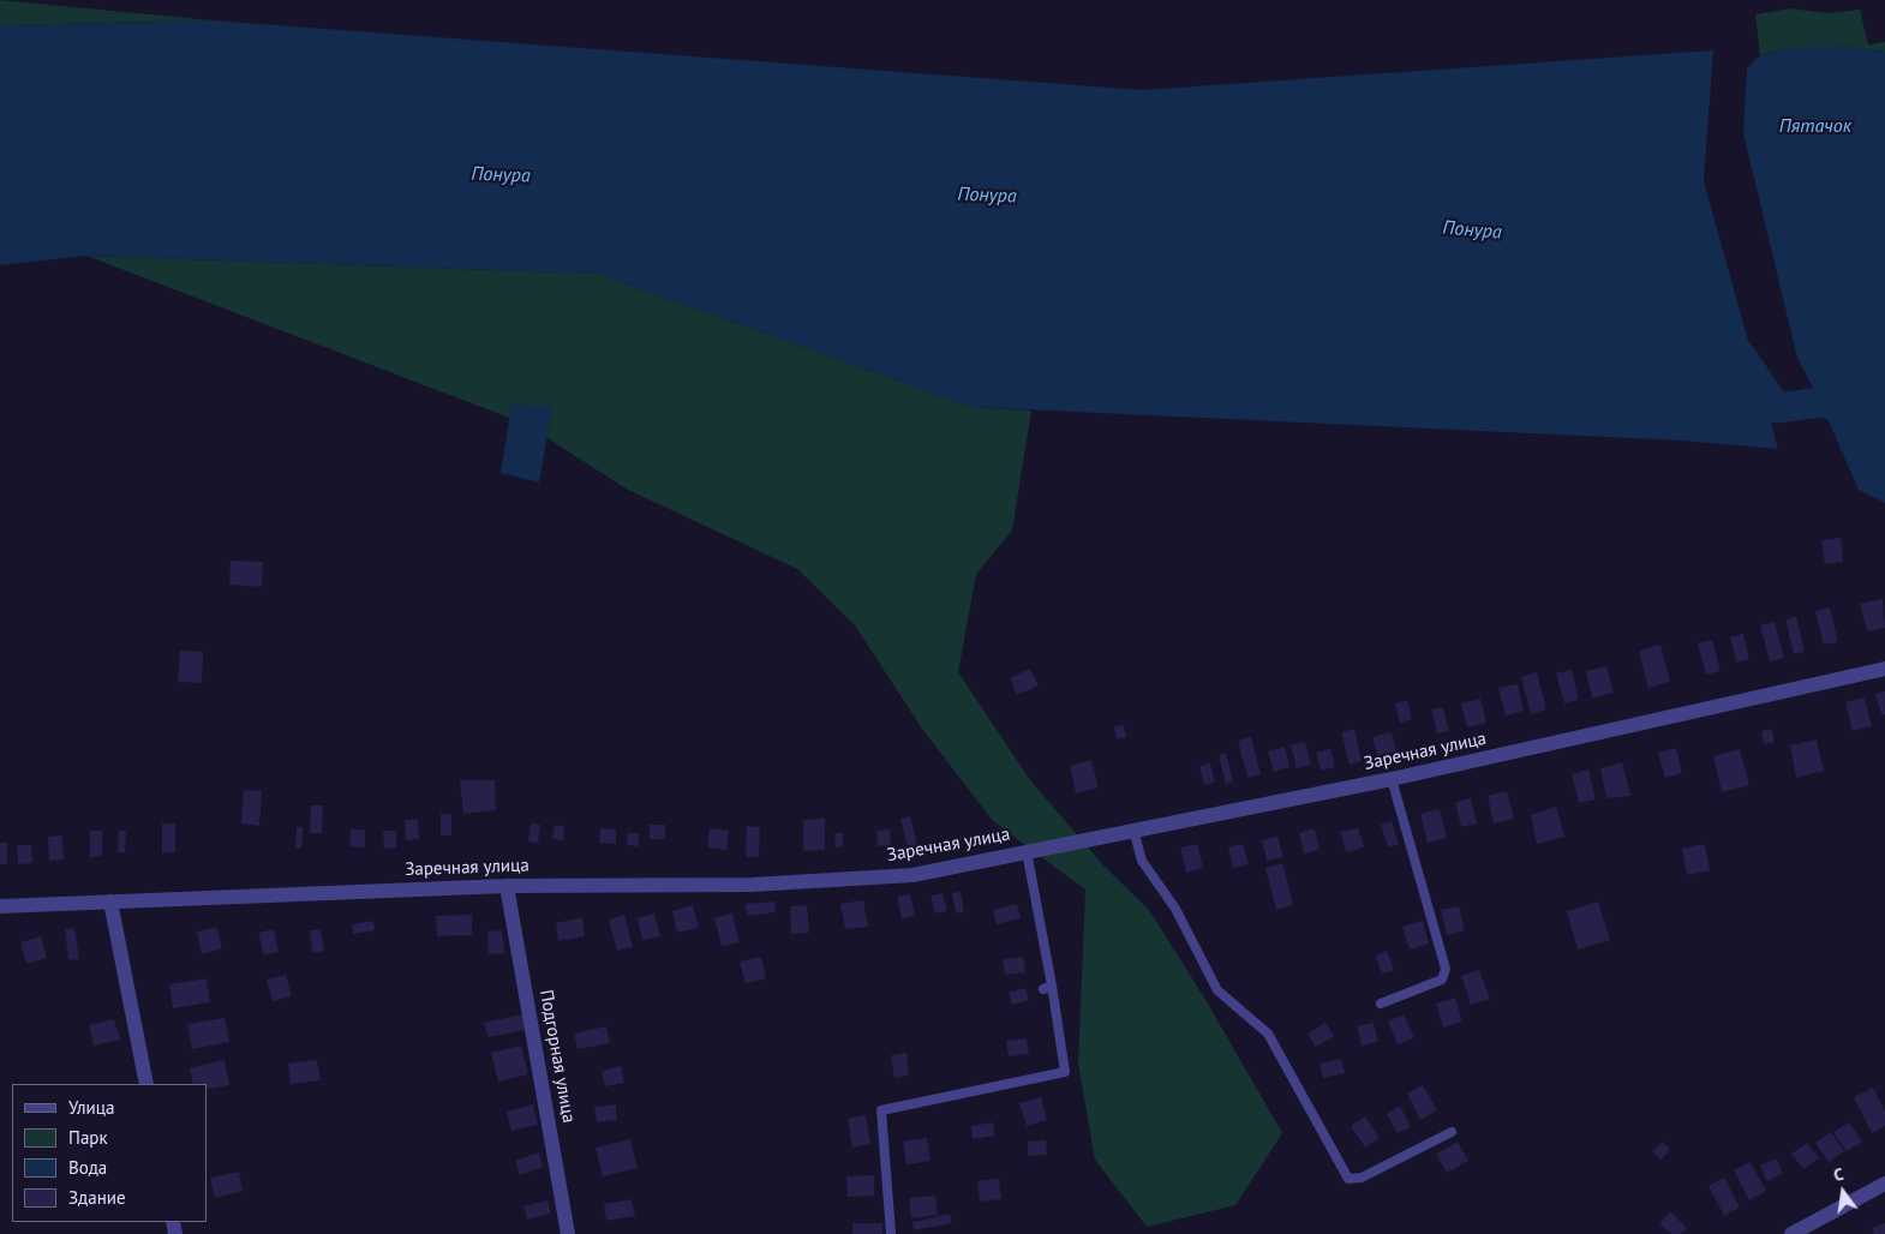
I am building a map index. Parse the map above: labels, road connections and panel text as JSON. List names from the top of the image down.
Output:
{
  "streets": {
    "street": ["Заречная улица", "Подгорная улица"]
  },
  "crossings": [
    ["Заречная улица", "Подгорная улица"]
  ],
  "water": ["Пятачок", "Понура"],
  "legend": [
    "Улица",
    "Парк",
    "Вода",
    "Здание"
  ],
  "north": "top"
}
